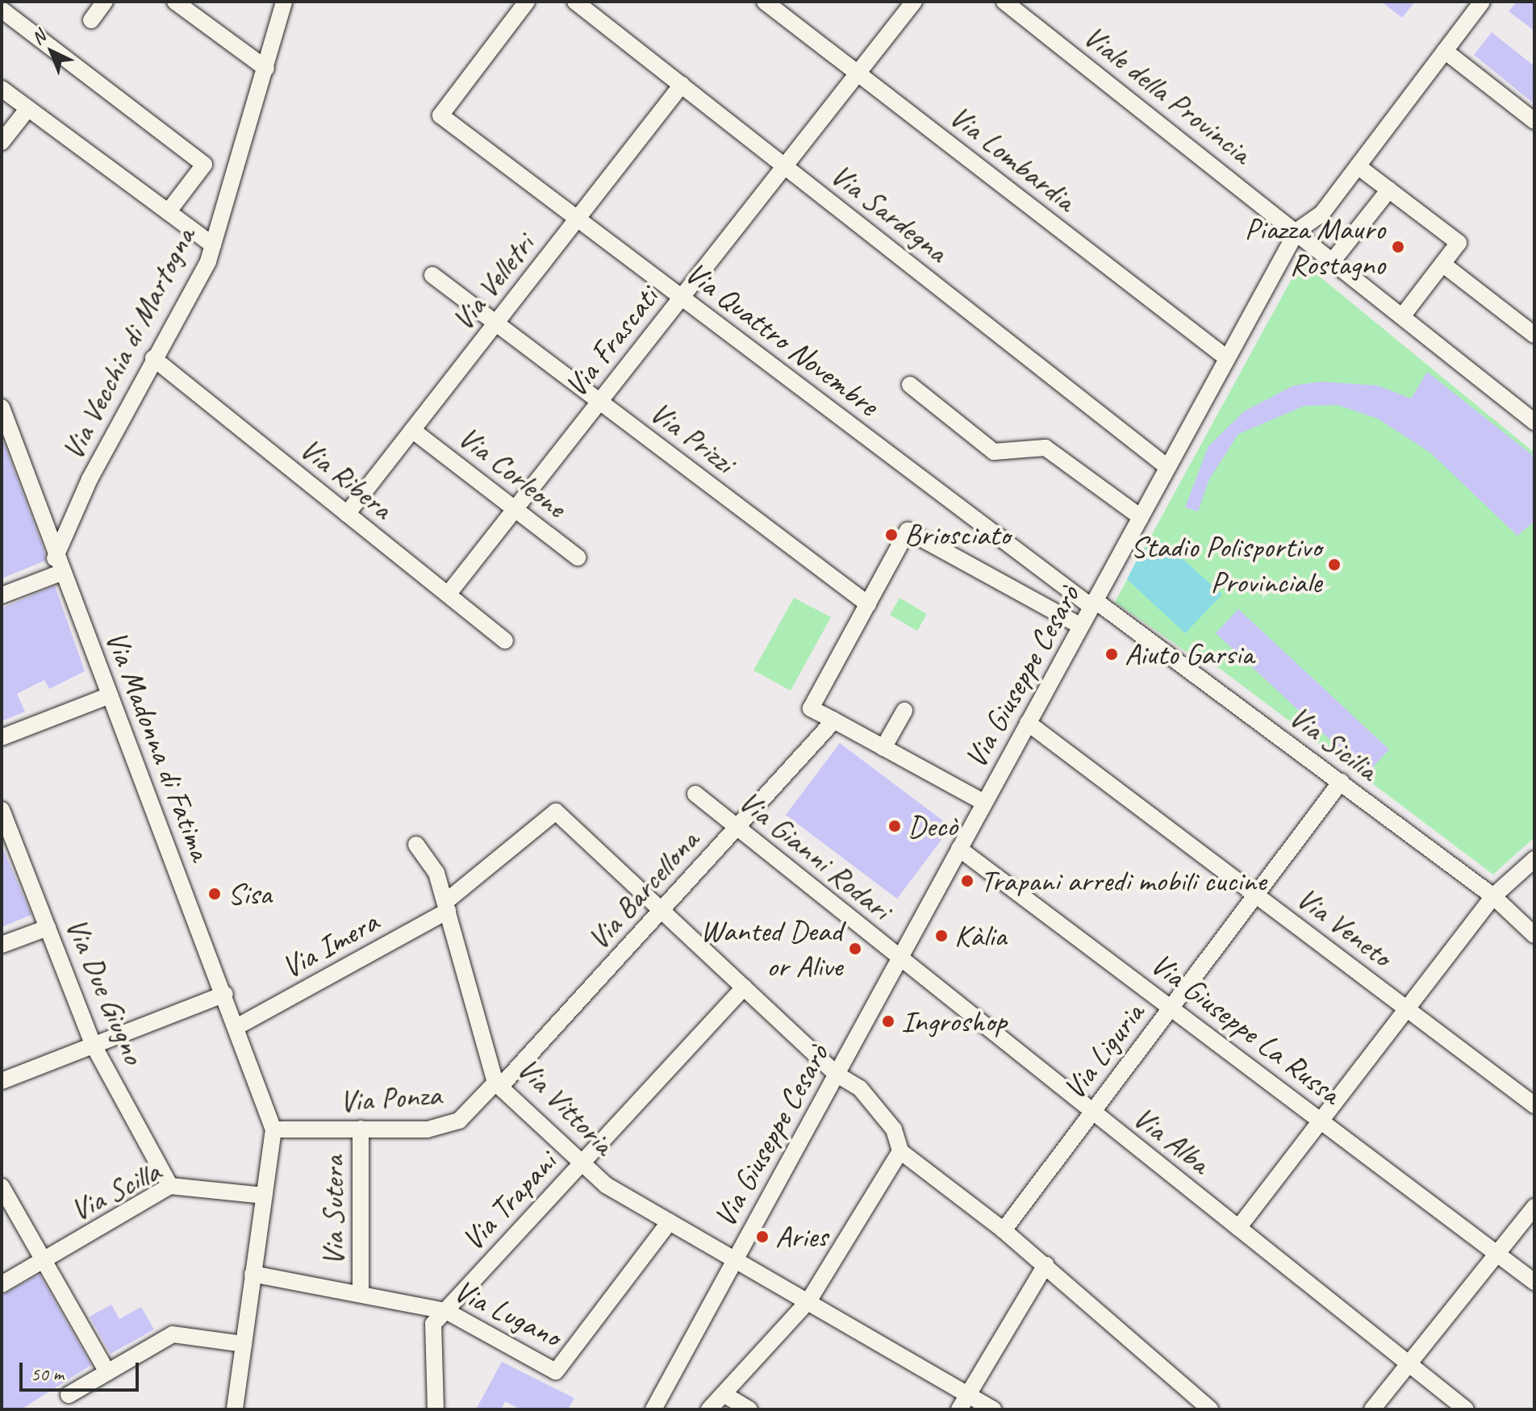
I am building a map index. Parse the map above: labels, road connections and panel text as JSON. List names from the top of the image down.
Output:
{
  "streets": {
    "street": [
      "Viale della Provincia",
      "Via Lombardia",
      "Via Sardegna",
      "Via Velletri",
      "Via Quattro Novembre",
      "Via Frascati",
      "Via Vecchia di Martogna",
      "Via Prizzi",
      "Via Corleone",
      "Via Ribera",
      "Via Giuseppe Cesarò",
      "Via Sicilia",
      "Via Madonna di Fatima",
      "Via Gianni Rodari",
      "Via Barcellona",
      "Via Veneto",
      "Via Imera",
      "Via Due Giugno",
      "Via Giuseppe La Russa",
      "Via Liguria",
      "Via Ponza",
      "Via Vittoria",
      "Via Alba",
      "Via Scilla",
      "Via Trapani",
      "Via Sutera",
      "Via Lugano"
    ]
  },
  "crossings": [
    ["Viale della Provincia", "Via Giuseppe Cesarò"],
    ["Via Lombardia", "Via Frascati"],
    ["Via Lombardia", "Via Giuseppe Cesarò"],
    ["Via Sardegna", "Via Velletri"],
    ["Via Sardegna", "Via Frascati"],
    ["Via Sardegna", "Via Giuseppe Cesarò"],
    ["Via Velletri", "Via Quattro Novembre"],
    ["Via Velletri", "Via Prizzi"],
    ["Via Velletri", "Via Corleone"],
    ["Via Velletri", "Via Ribera"],
    ["Via Quattro Novembre", "Via Frascati"],
    ["Via Quattro Novembre", "Via Giuseppe Cesarò"],
    ["Via Quattro Novembre", "Via Sicilia"],
    ["Via Frascati", "Via Prizzi"],
    ["Via Frascati", "Via Corleone"],
    ["Via Frascati", "Via Ribera"],
    ["Via Vecchia di Martogna", "Via Ribera"],
    ["Via Vecchia di Martogna", "Via Madonna di Fatima"],
    ["Via Giuseppe Cesarò", "Via Sicilia"],
    ["Via Giuseppe Cesarò", "Via Gianni Rodari"],
    ["Via Giuseppe Cesarò", "Via Veneto"],
    ["Via Giuseppe Cesarò", "Via Giuseppe La Russa"],
    ["Via Giuseppe Cesarò", "Via Vittoria"],
    ["Via Giuseppe Cesarò", "Via Alba"],
    ["Via Sicilia", "Via Liguria"],
    ["Via Madonna di Fatima", "Via Imera"],
    ["Via Madonna di Fatima", "Via Ponza"],
    ["Via Madonna di Fatima", "Via Scilla"],
    ["Via Madonna di Fatima", "Via Lugano"],
    ["Via Gianni Rodari", "Via Barcellona"],
    ["Via Gianni Rodari", "Via Alba"],
    ["Via Barcellona", "Via Imera"],
    ["Via Barcellona", "Via Ponza"],
    ["Via Barcellona", "Via Vittoria"],
    ["Via Veneto", "Via Liguria"],
    ["Via Imera", "Via Vittoria"],
    ["Via Due Giugno", "Via Scilla"],
    ["Via Giuseppe La Russa", "Via Liguria"],
    ["Via Liguria", "Via Alba"],
    ["Via Ponza", "Via Vittoria"],
    ["Via Ponza", "Via Sutera"],
    ["Via Vittoria", "Via Trapani"],
    ["Via Vittoria", "Via Lugano"],
    ["Via Trapani", "Via Lugano"],
    ["Via Sutera", "Via Lugano"]
  ],
  "places": [
    "Piazza Mauro Rostagno",
    "Briosciato",
    "Stadio Polisportivo Provinciale",
    "Aiuto Garsia",
    "Decò",
    "Trapani arredi mobili cucine",
    "Sisa",
    "Kàlia",
    "Wanted Dead or Alive",
    "Ingroshop",
    "Aries"
  ],
  "scale_bar": "50 m",
  "north": "top left"
}
